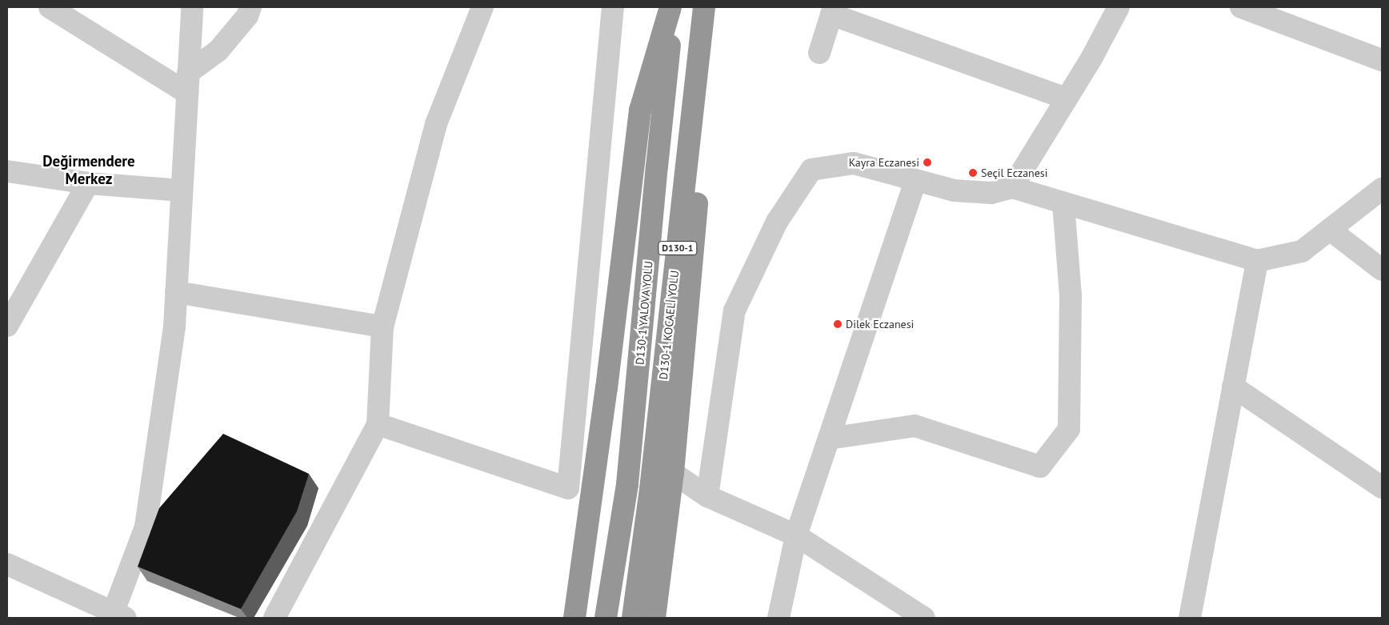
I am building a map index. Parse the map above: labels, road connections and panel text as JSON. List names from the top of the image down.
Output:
{
  "streets": {
    "highway": ["D130-1", "D130-1 YALOVA YOLU", "D130-1 KOCAELİ YOLU"]
  },
  "districts": ["Değirmendere Merkez"],
  "places": ["Kayra Eczanesi", "Seçil Eczanesi", "Dilek Eczanesi"]
}
